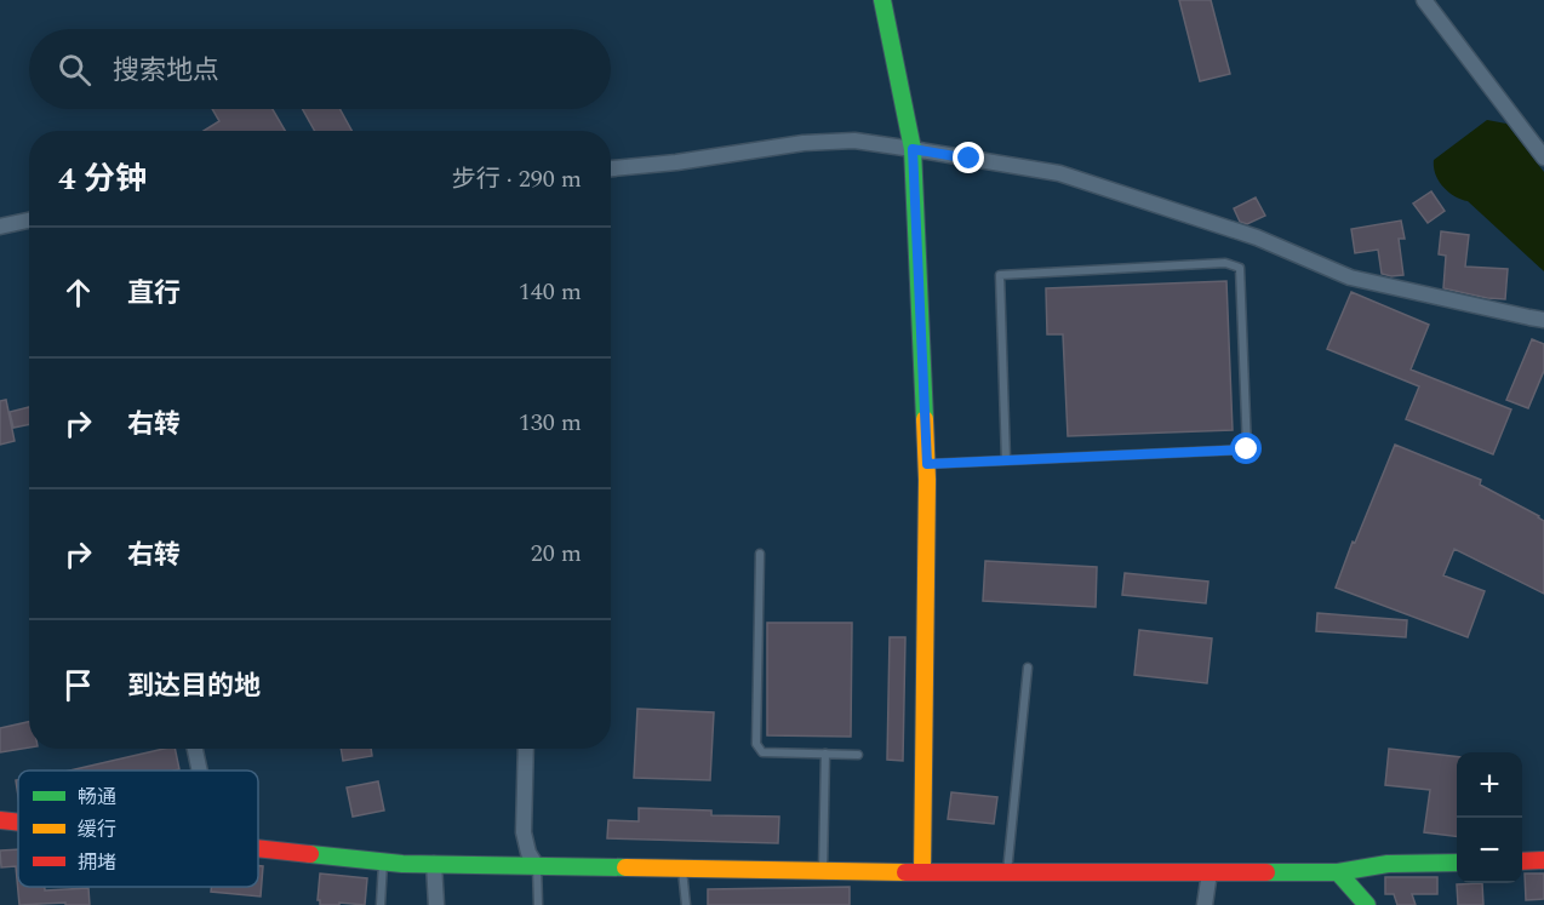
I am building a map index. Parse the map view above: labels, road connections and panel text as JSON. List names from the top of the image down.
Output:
{
  "legend": ["畅通", "缓行", "拥堵"],
  "page": {
    "search": "搜索地点",
    "heading": ["4 分钟", "步行 · 290 m"],
    "list": [
      ["直行", "140 m"],
      ["右转", "130 m"],
      ["右转", "20 m"],
      "到达目的地"
    ],
    "map_buttons": ["+", "−"]
  }
}
